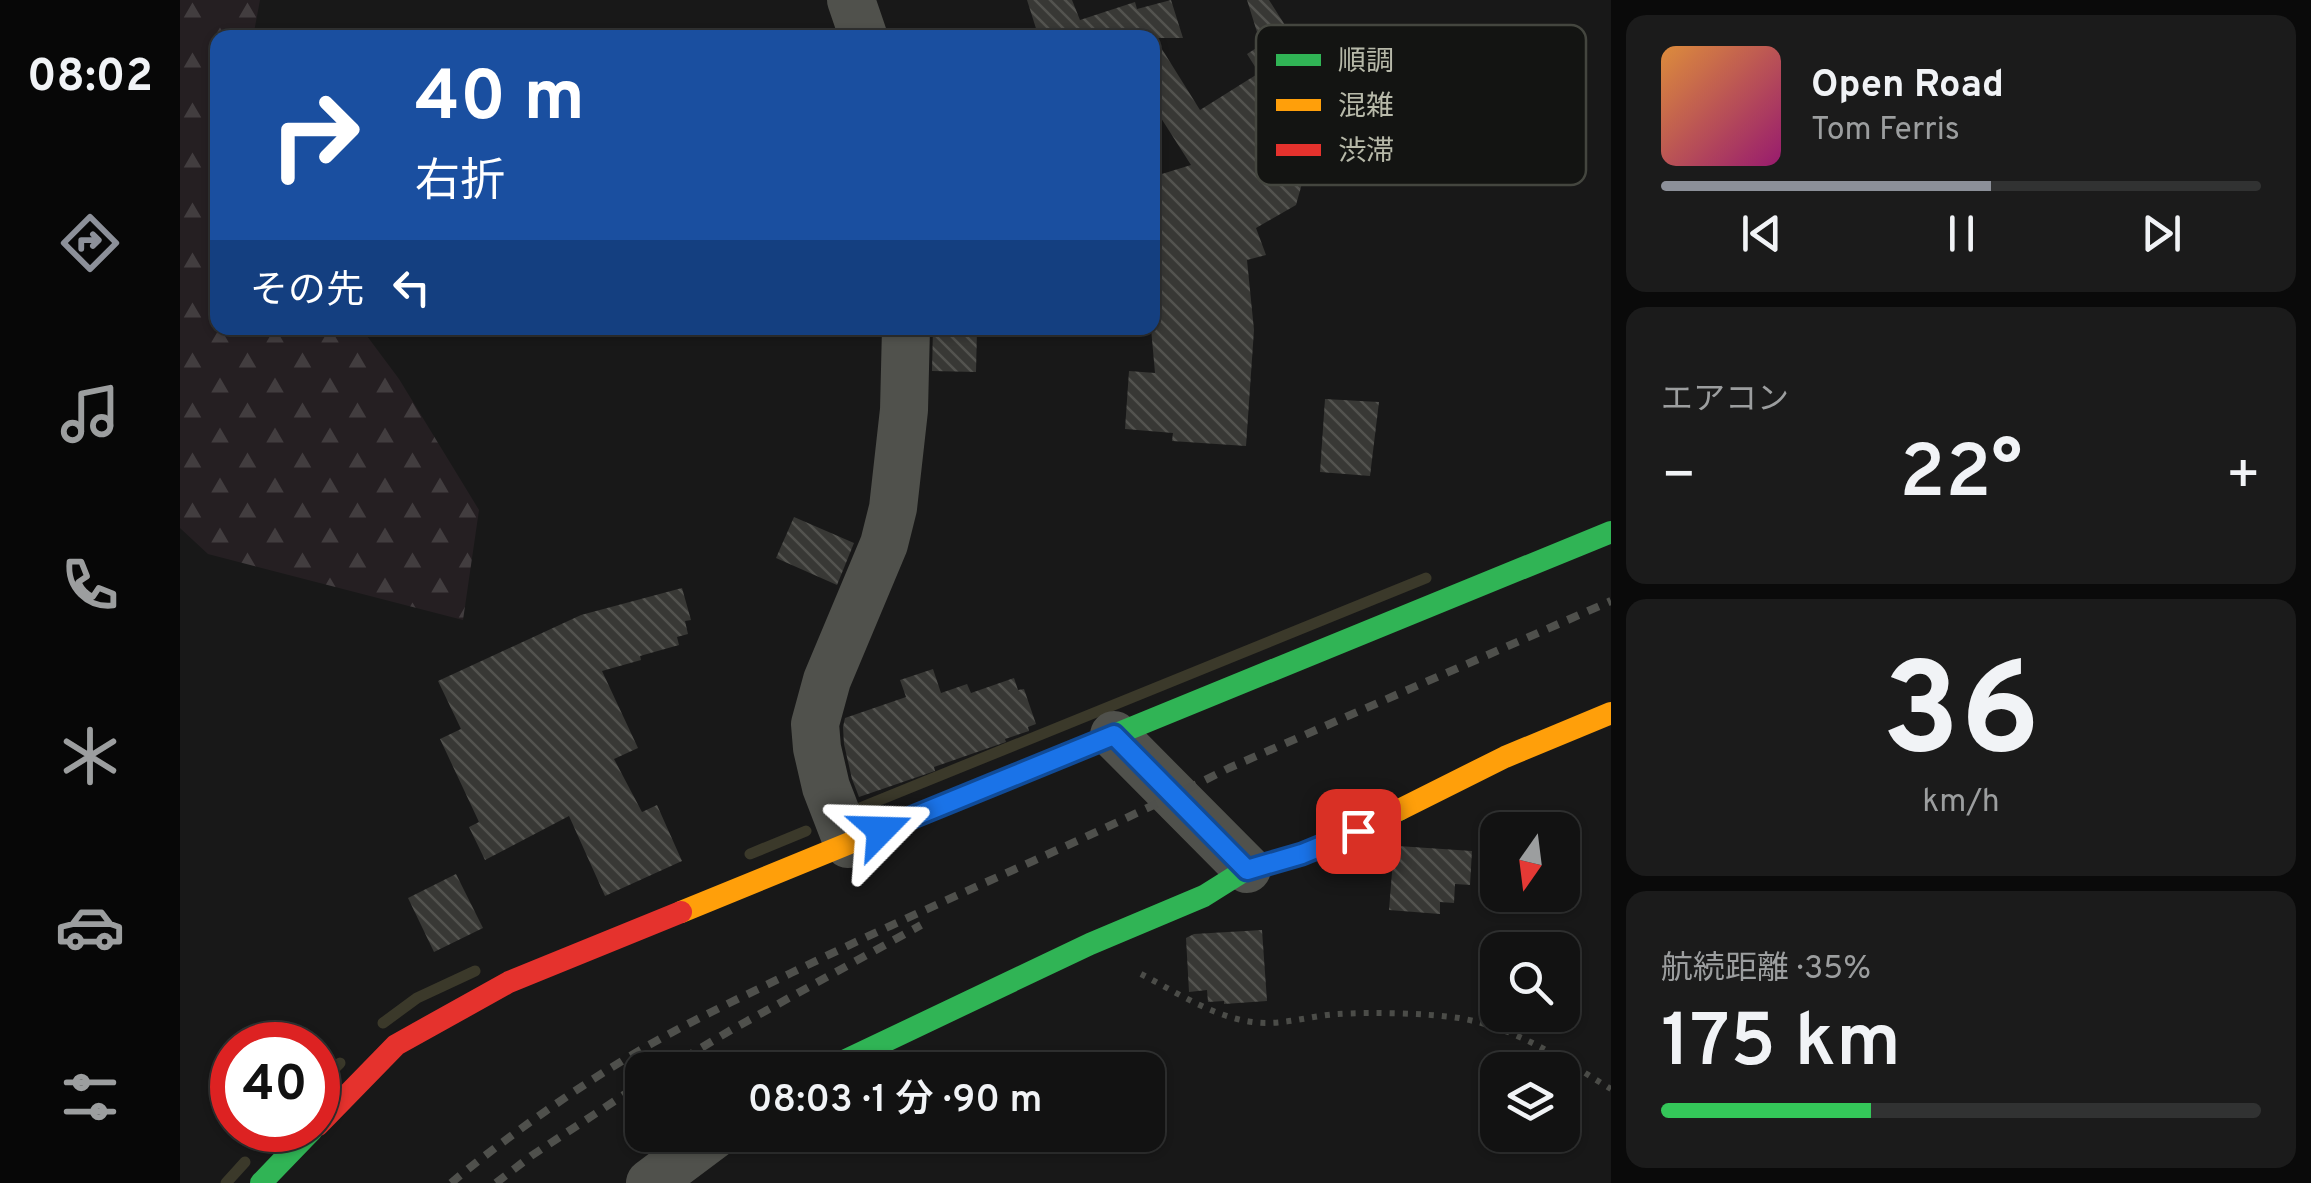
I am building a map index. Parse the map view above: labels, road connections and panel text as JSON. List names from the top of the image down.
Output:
{
  "legend": ["順調", "混雑", "渋滞"],
  "north": "bottom",
  "page": {
    "tabs": "08:02",
    "turn": ["40 m", "右折"],
    "song": ["Open Road", "Tom Ferris"],
    "then": "その先",
    "tile": [
      "エアコン",
      ["36", "km/h"],
      ["航続距離 · 35%", "175 km"]
    ],
    "heat": ["−", "22°", "+"],
    "limit": "40",
    "trip": "08:03 · 1 分 · 90 m"
  }
}
